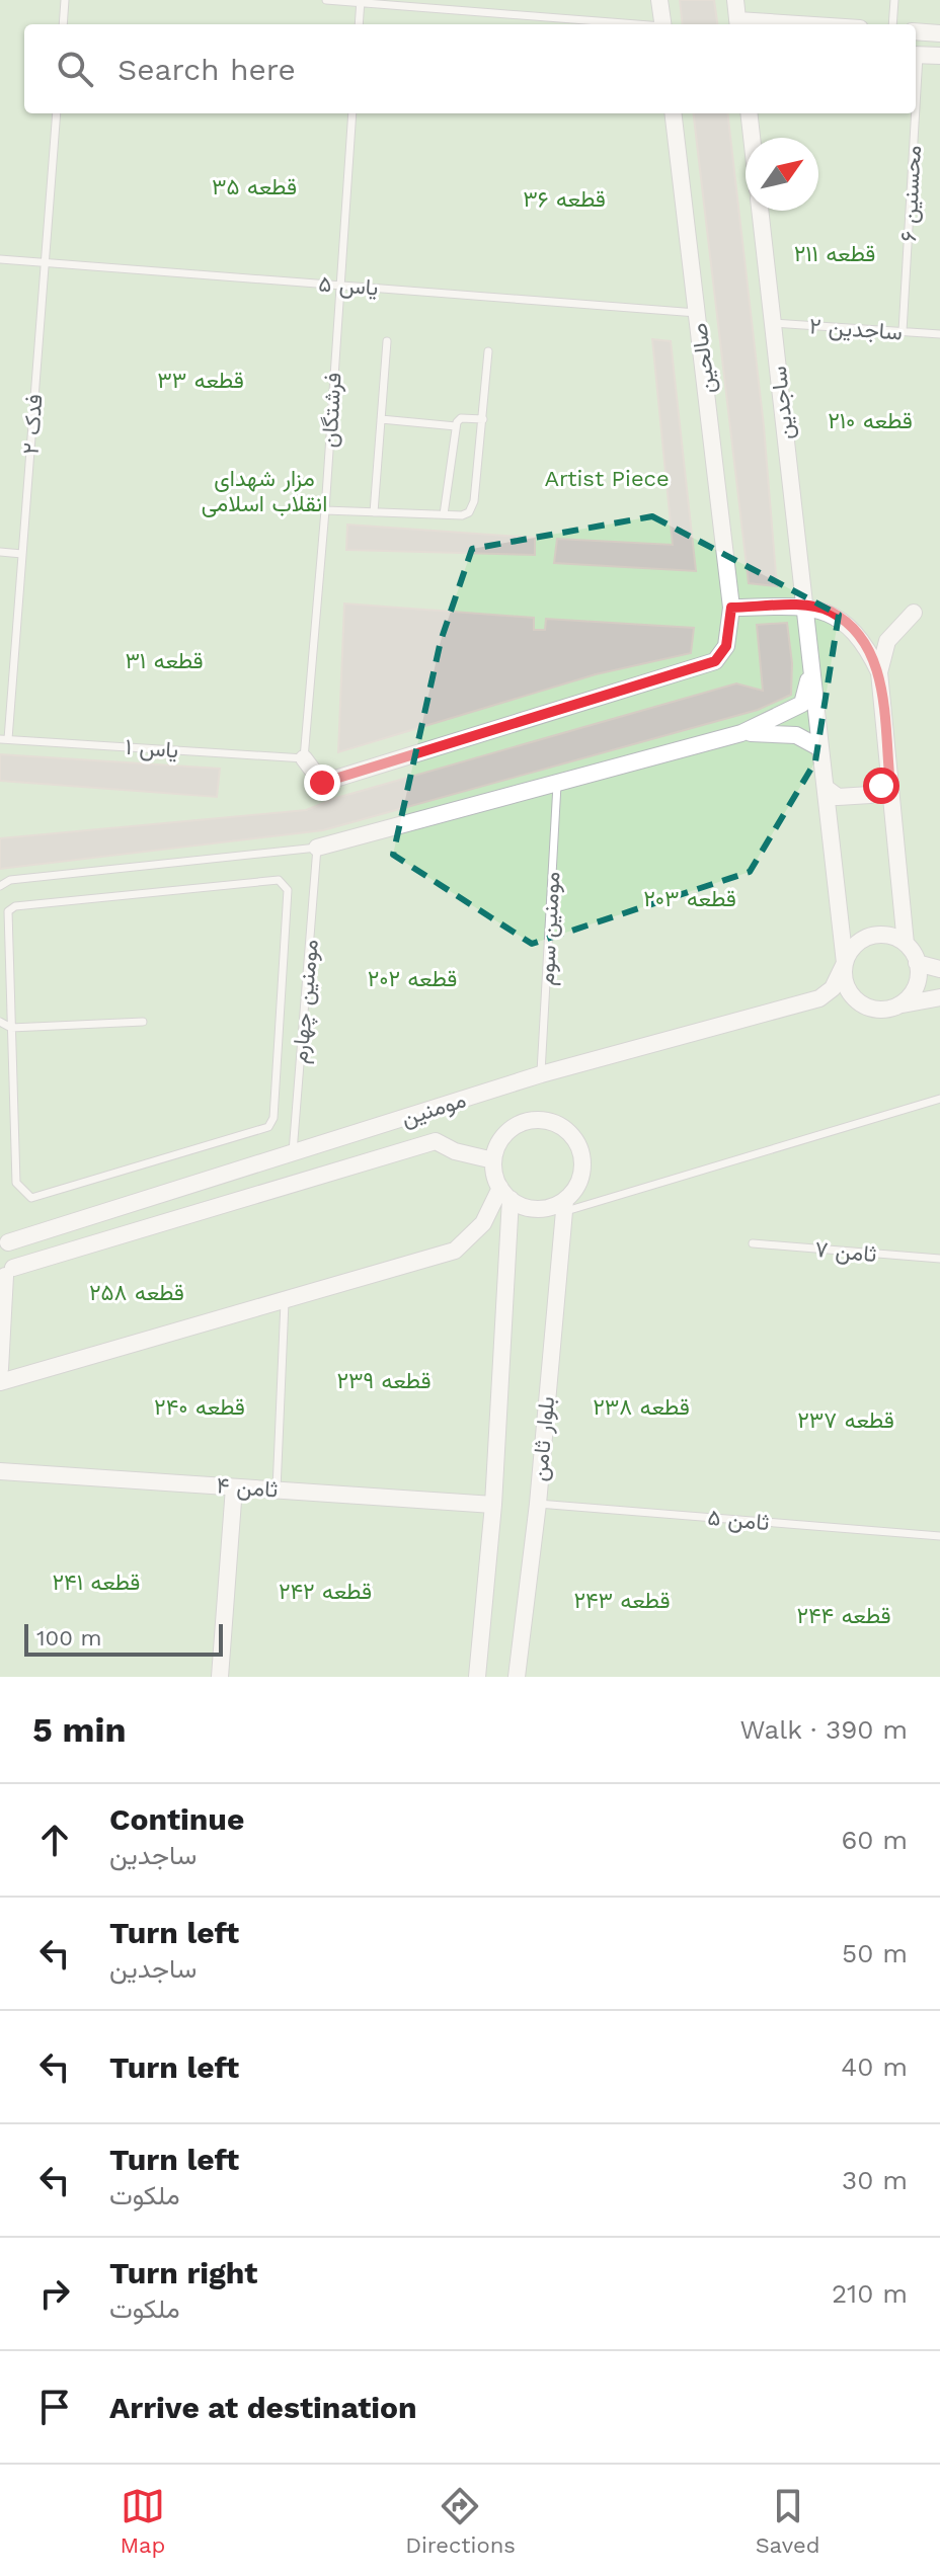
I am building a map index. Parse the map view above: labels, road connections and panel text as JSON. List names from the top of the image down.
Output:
{
  "streets": {
    "street": [
      "صالحین",
      "ساجدین",
      "مومنین",
      "بلوار ثامن",
      "ثامن ۴"
    ],
    "lane": [
      "محسنین ۶",
      "یاس ۵",
      "ساجدین ۲",
      "فرشتگان",
      "فدک ۲",
      "یاس ۱",
      "مومنین سوم",
      "مومنین چهارم",
      "ثامن ۷",
      "ثامن ۵"
    ]
  },
  "crossings": [
    ["محسنین ۶", "ساجدین ۲"],
    ["یاس ۵", "صالحین"],
    ["یاس ۵", "فرشتگان"],
    ["یاس ۵", "فدک ۲"],
    ["ساجدین ۲", "ساجدین"],
    ["صالحین", "فرشتگان"],
    ["صالحین", "یاس ۱"],
    ["ساجدین", "مومنین"],
    ["فرشتگان", "یاس ۱"],
    ["فدک ۲", "یاس ۱"],
    ["مومنین سوم", "مومنین"],
    ["مومنین چهارم", "مومنین"],
    ["مومنین", "بلوار ثامن"],
    ["بلوار ثامن", "ثامن ۴"],
    ["بلوار ثامن", "ثامن ۵"]
  ],
  "parks": [
    "قطعه ۳۵",
    "قطعه ۳۶",
    "قطعه ۲۱۱",
    "قطعه ۳۳",
    "قطعه ۲۱۰",
    "مزار شهدای انقلاب اسلامی",
    "Artist Piece",
    "قطعه ۳۱",
    "قطعه ۲۰۳",
    "قطعه ۲۰۲",
    "قطعه ۲۵۸",
    "قطعه ۲۳۹",
    "قطعه ۲۴۰",
    "قطعه ۲۳۸",
    "قطعه ۲۳۷",
    "قطعه ۲۴۱",
    "قطعه ۲۴۲",
    "قطعه ۲۴۳",
    "قطعه ۲۴۴"
  ],
  "scale_bar": "100 m",
  "north": "top right",
  "page": {
    "search": "Search here",
    "scale": "100 m",
    "heading": ["5 min", "Walk · 390 m"],
    "list": [
      ["Continue", "ساجدین", "60 m"],
      ["Turn left", "ساجدین", "50 m"],
      ["Turn left", "40 m"],
      ["Turn left", "ملکوت", "30 m"],
      ["Turn right", "ملکوت", "210 m"],
      "Arrive at destination"
    ],
    "nav": ["Map", "Directions", "Saved"]
  }
}
